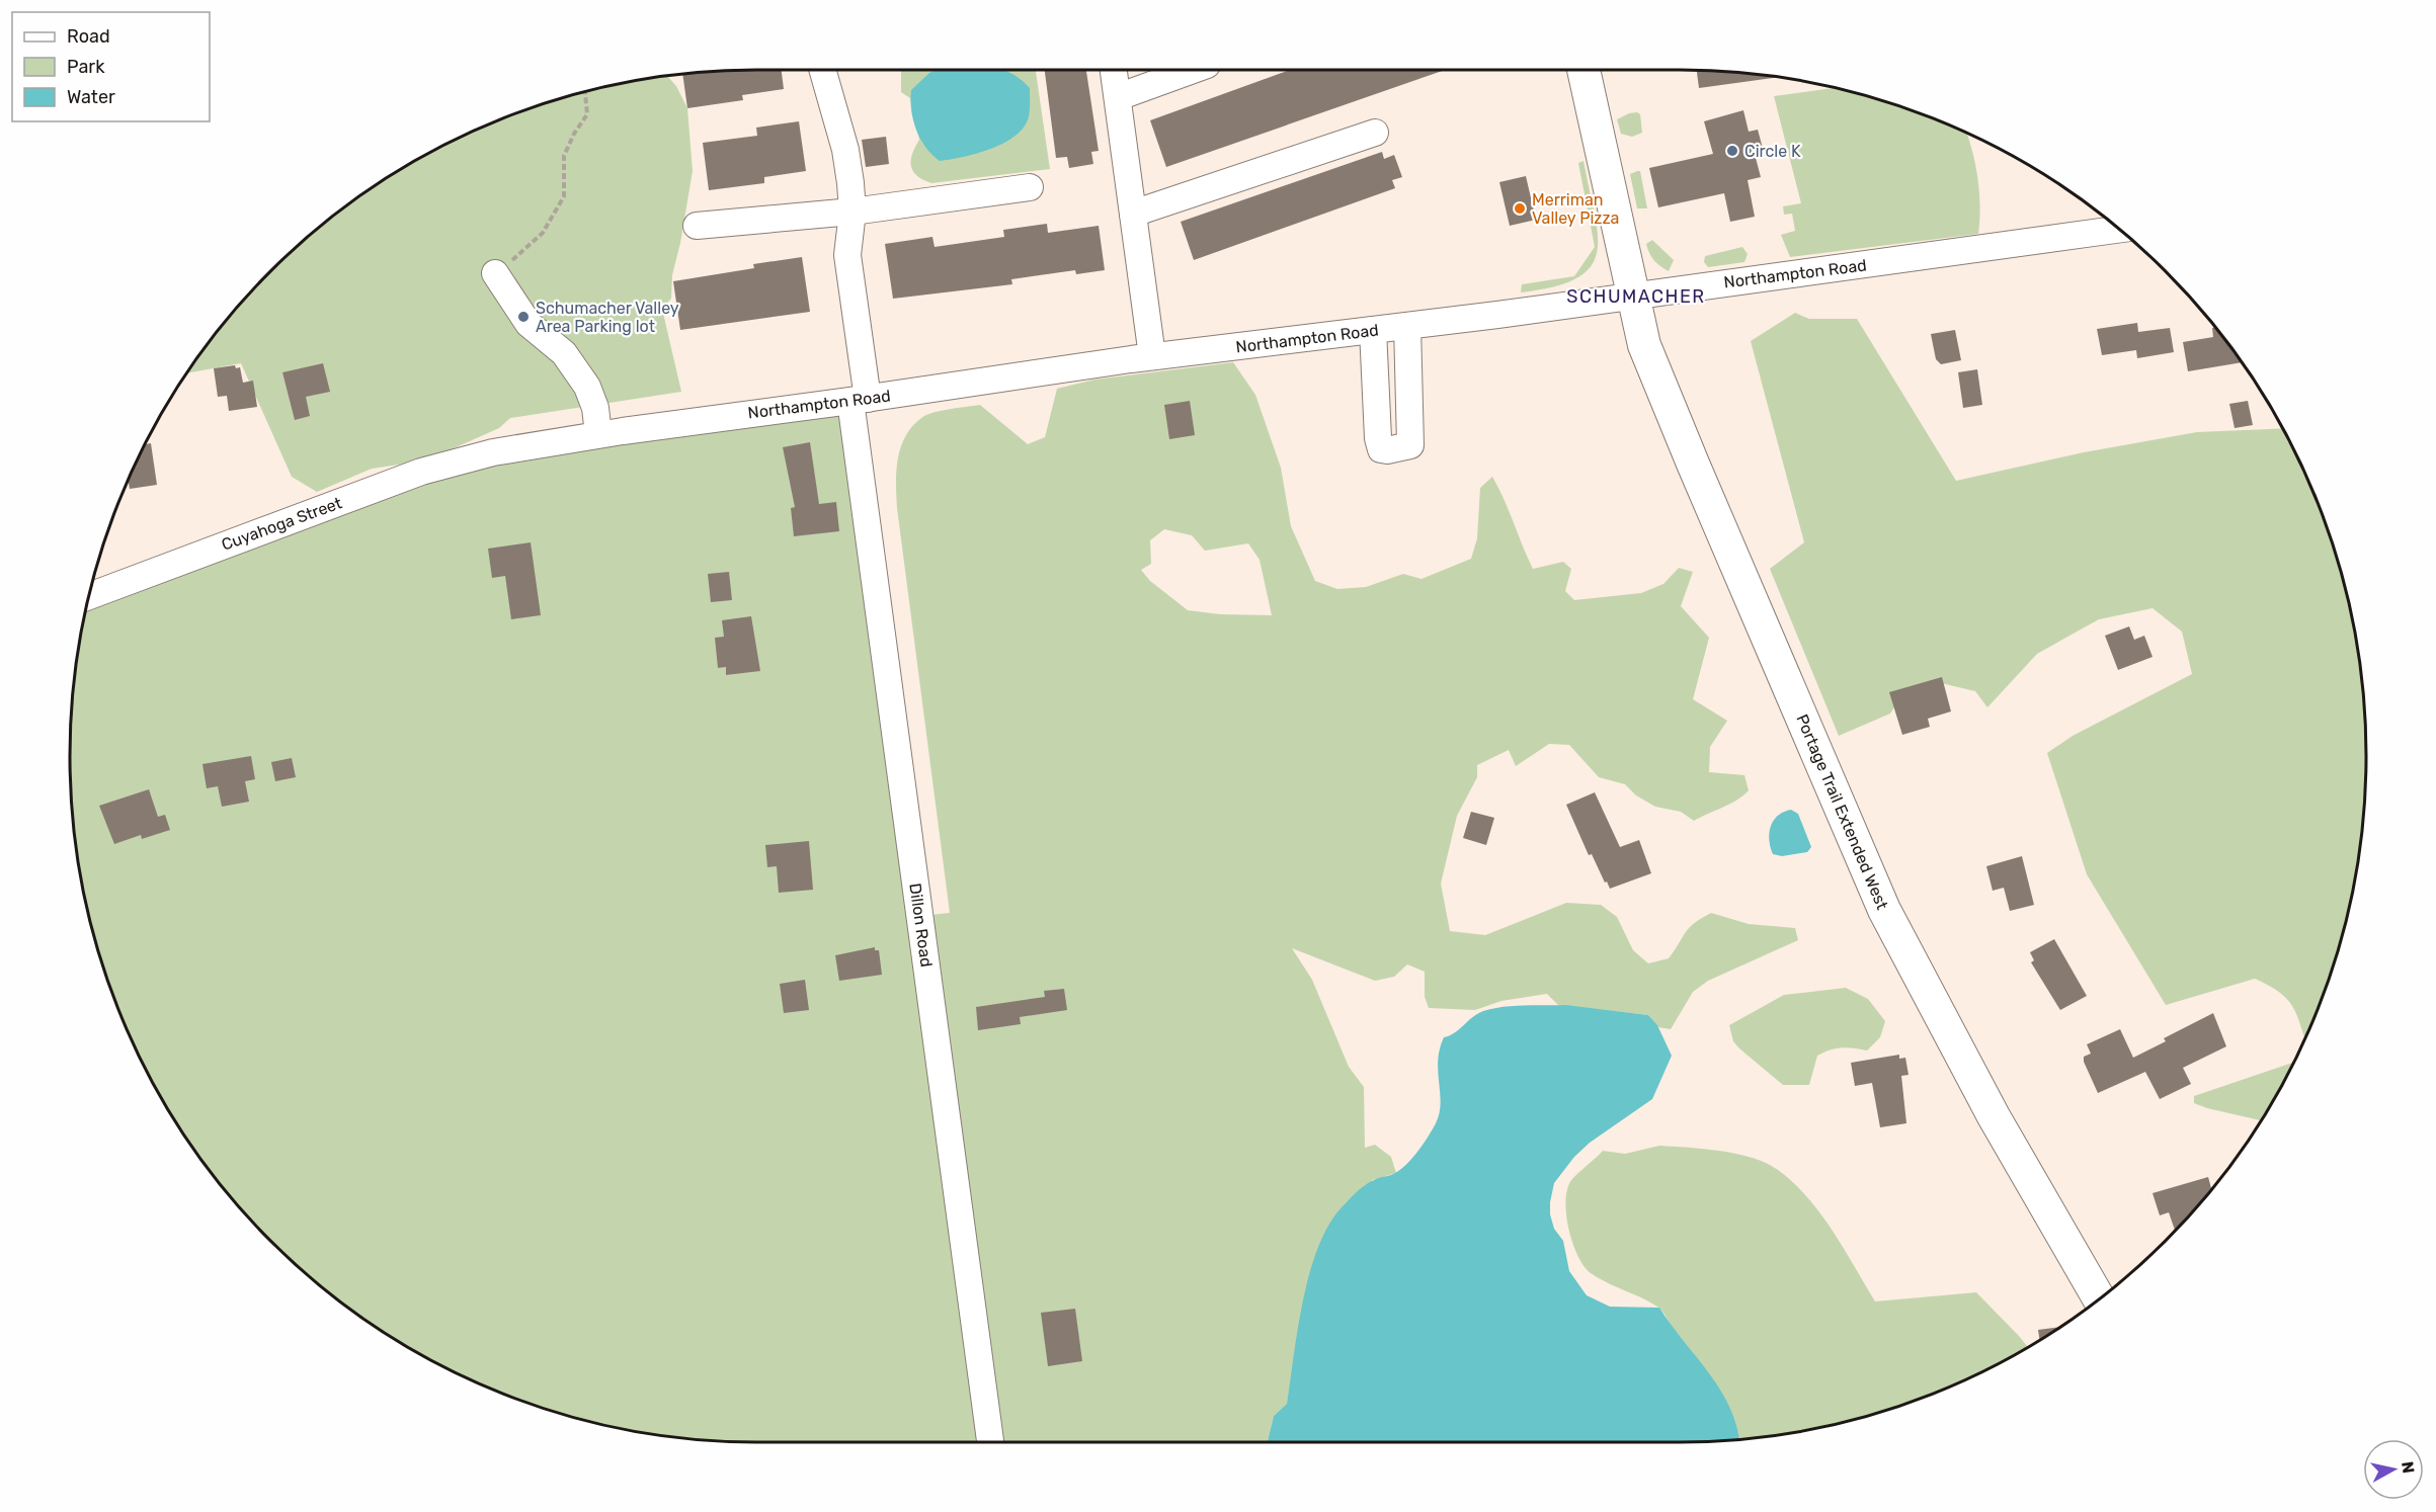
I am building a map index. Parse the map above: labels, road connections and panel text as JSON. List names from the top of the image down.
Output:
{
  "streets": {
    "main road": ["Portage Trail Extended West"],
    "street": ["Northampton Road", "Cuyahoga Street", "Dillon Road"]
  },
  "crossings": [
    ["Northampton Road", "Cuyahoga Street"],
    ["Northampton Road", "Portage Trail Extended West"],
    ["Northampton Road", "Dillon Road"]
  ],
  "districts": ["SCHUMACHER"],
  "places": ["Circle K", "Merriman Valley Pizza", "Schumacher Valley Area Parking lot"],
  "legend": ["Road", "Park", "Water"],
  "north": "right"
}
